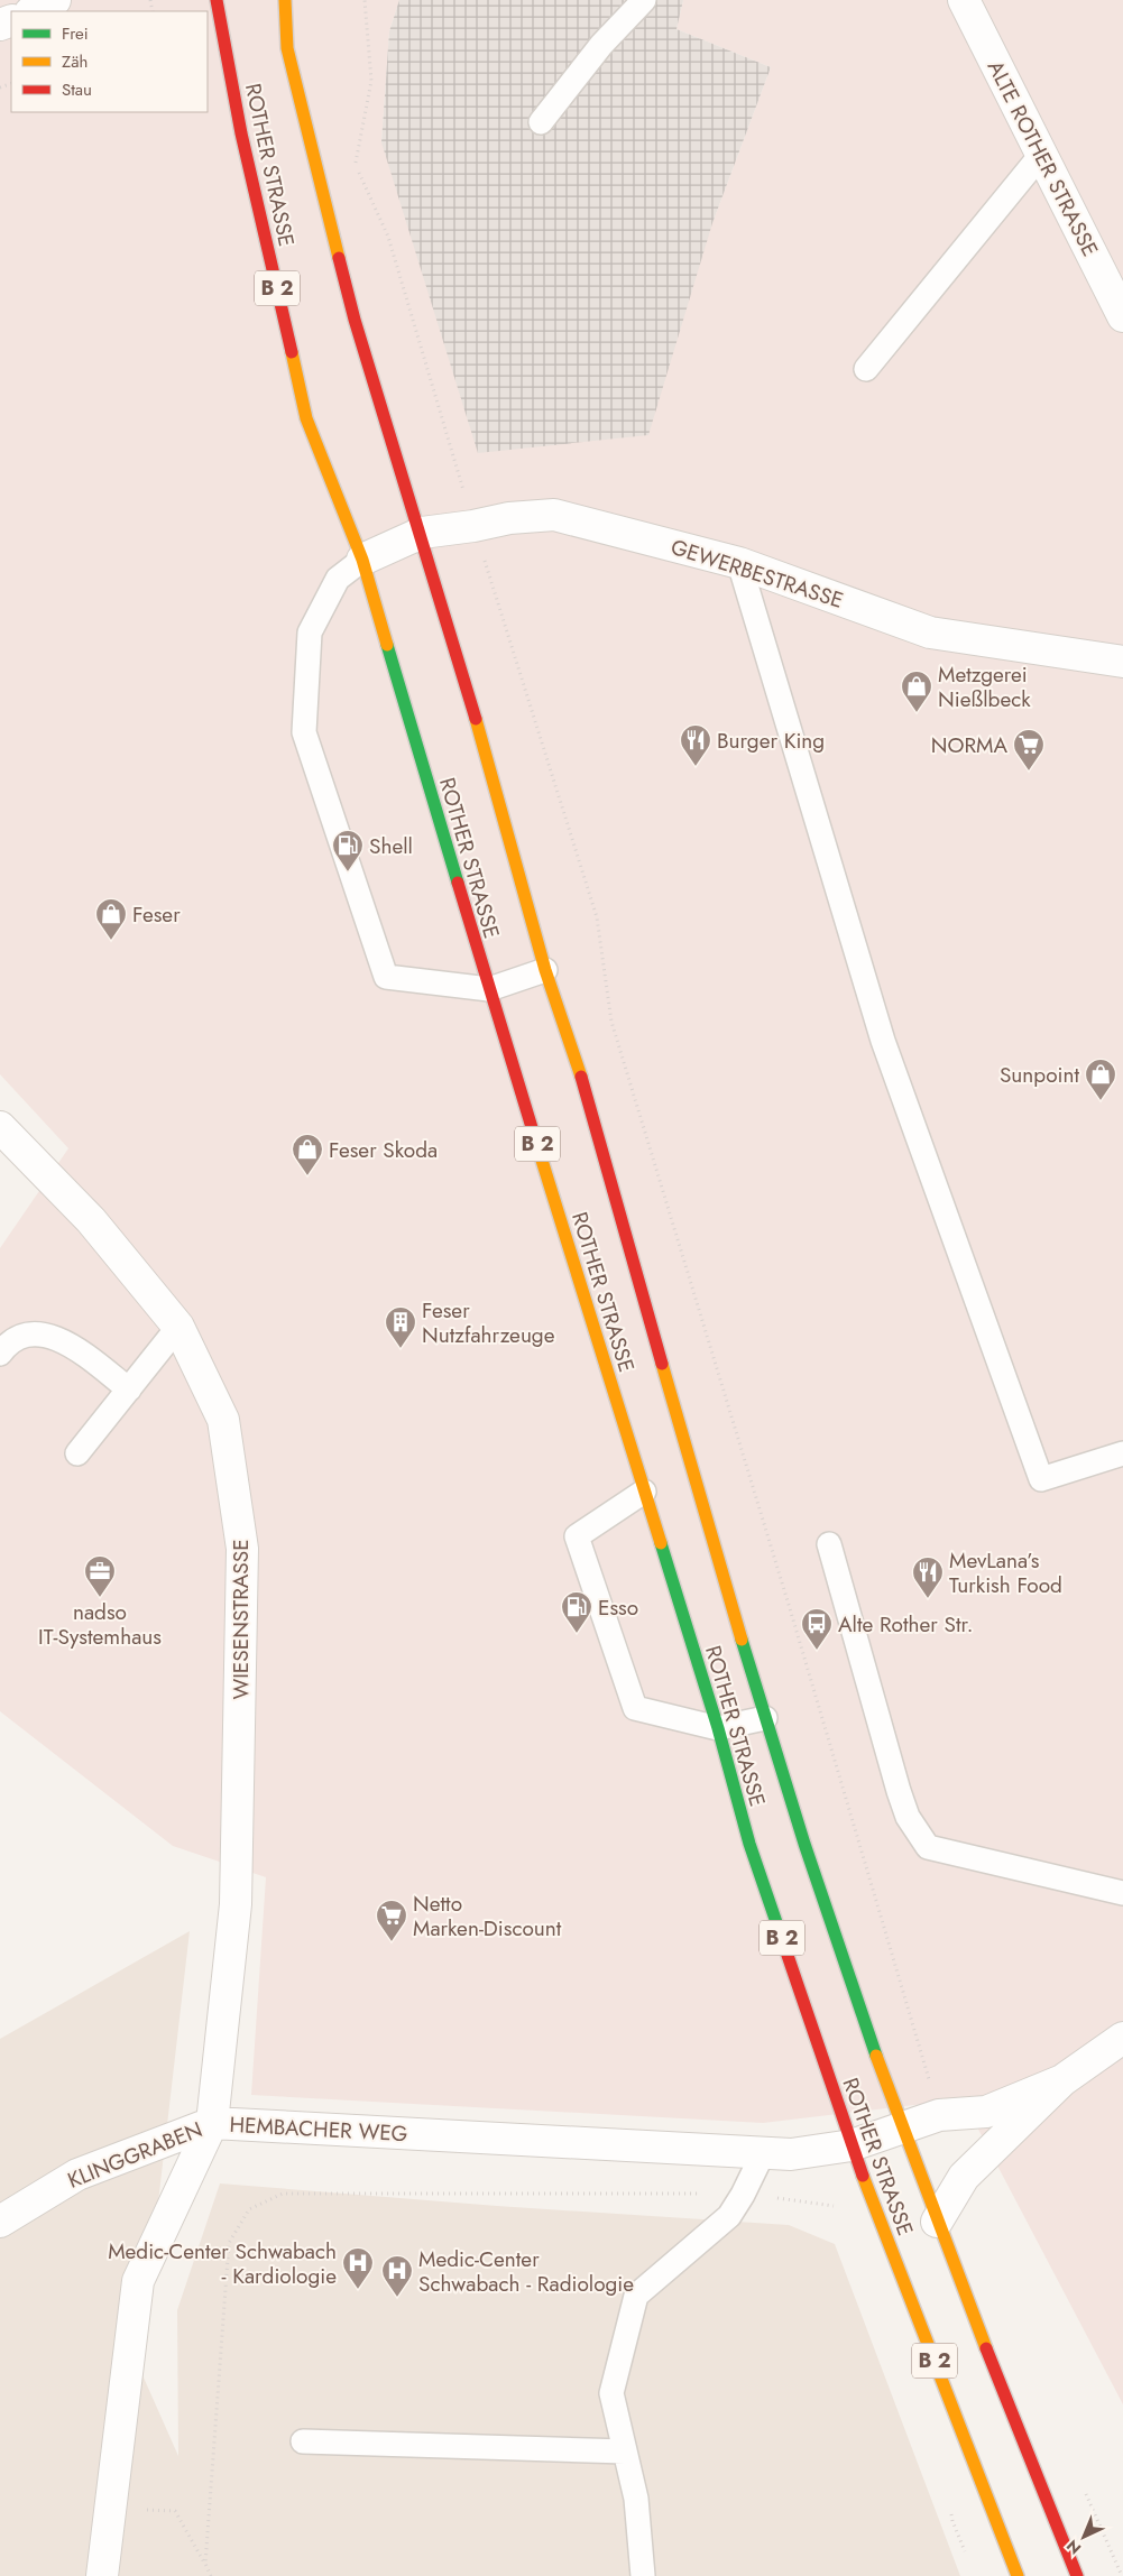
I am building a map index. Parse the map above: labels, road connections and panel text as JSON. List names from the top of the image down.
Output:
{
  "streets": {
    "main road": ["ROTHER STRASSE", "B 2"],
    "street": [
      "ALTE ROTHER STRASSE",
      "GEWERBESTRASSE",
      "WIESENSTRASSE",
      "HEMBACHER WEG",
      "KLINGGRABEN"
    ]
  },
  "crossings": [
    ["ROTHER STRASSE", "GEWERBESTRASSE"],
    ["ROTHER STRASSE", "HEMBACHER WEG"],
    ["WIESENSTRASSE", "HEMBACHER WEG"],
    ["WIESENSTRASSE", "KLINGGRABEN"],
    ["HEMBACHER WEG", "KLINGGRABEN"]
  ],
  "places": {
    "shop": [
      "Metzgerei Nießlbeck",
      "Feser",
      "Sunpoint",
      "Feser Skoda"
    ],
    "restaurant": ["Burger King", "MevLana’s Turkish Food"],
    "supermarket": ["NORMA", "Netto Marken-Discount"],
    "fuel station": ["Shell", "Esso"],
    "building": ["Feser Nutzfahrzeuge"],
    "office": ["nadso IT-Systemhaus"],
    "bus stop": ["Alte Rother Str."],
    "hospital": ["Medic-Center Schwabach - Kardiologie", "Medic-Center Schwabach - Radiologie"]
  },
  "legend": ["Frei", "Zäh", "Stau"],
  "north": "bottom left"
}
